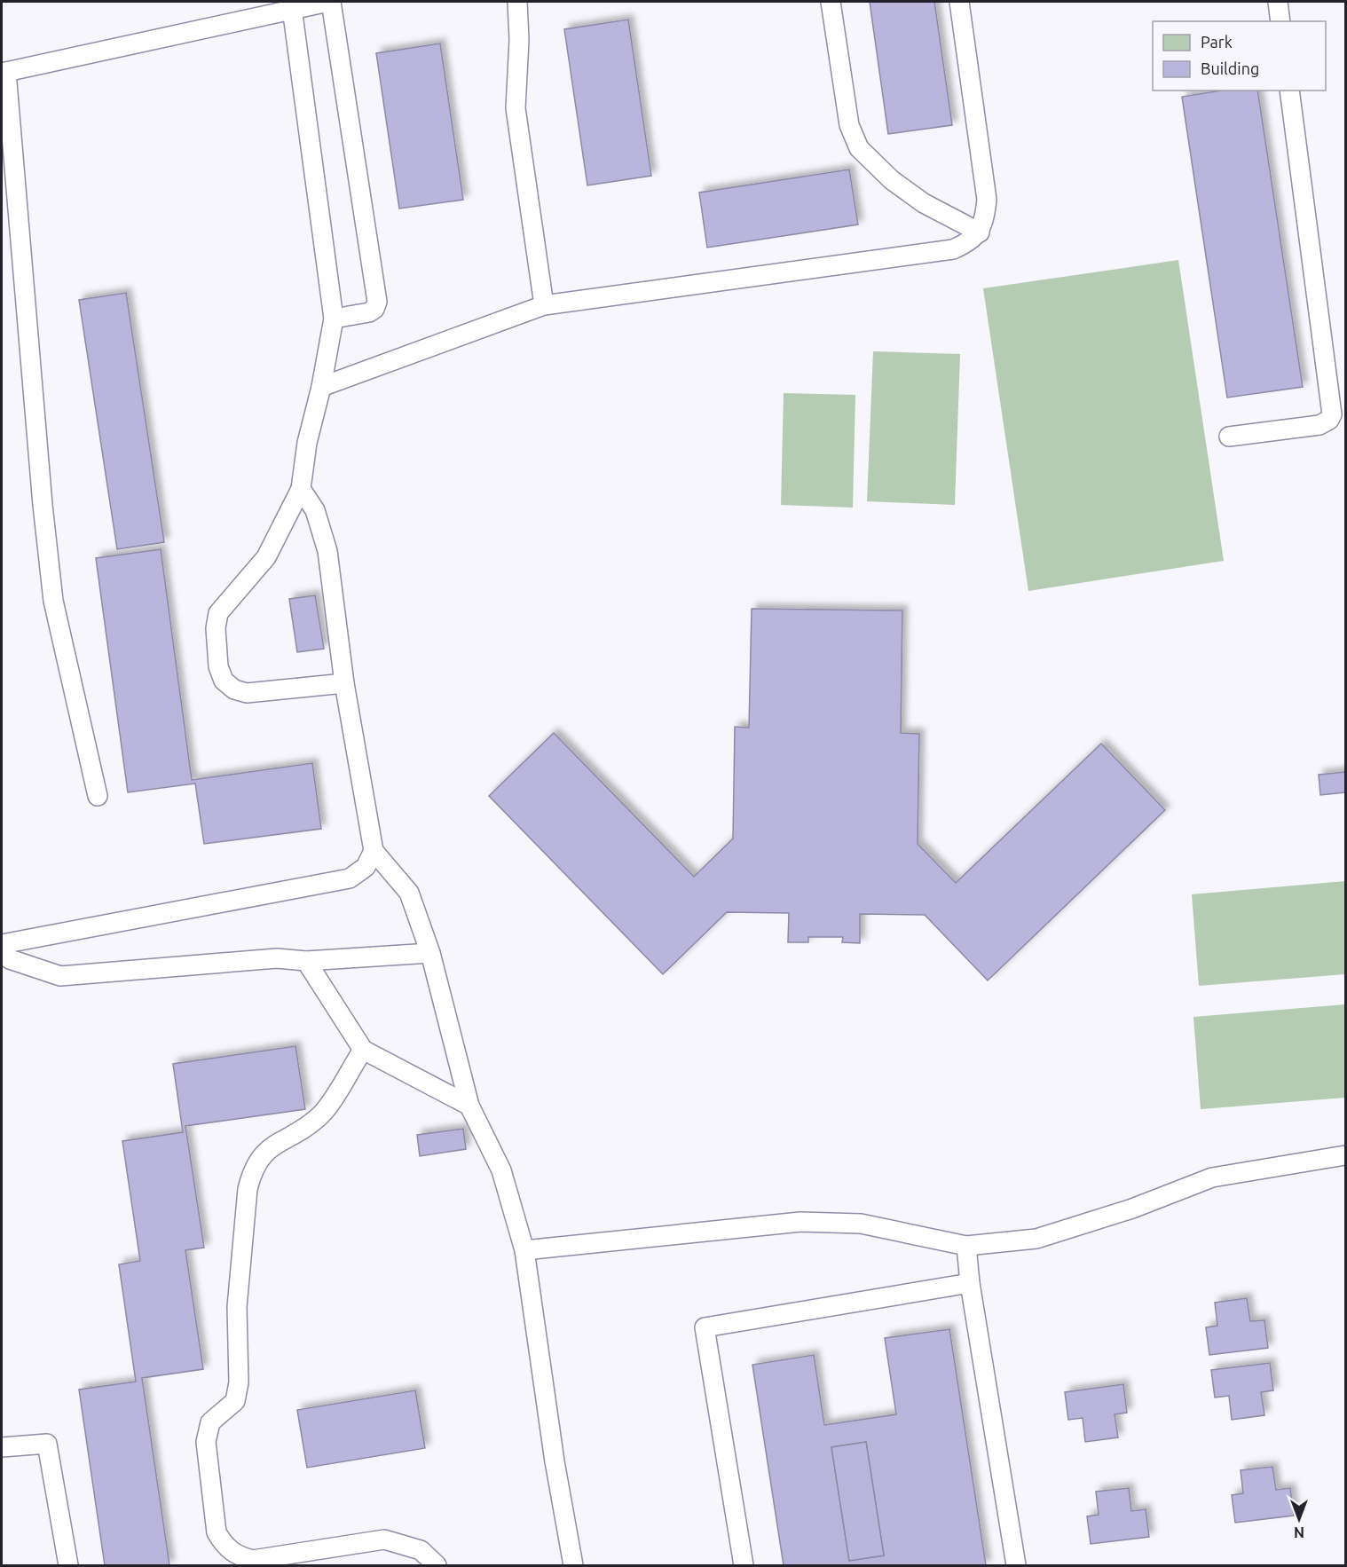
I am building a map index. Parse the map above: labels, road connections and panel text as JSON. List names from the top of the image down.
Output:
{
  "legend": ["Park", "Building"],
  "north": "bottom"
}
